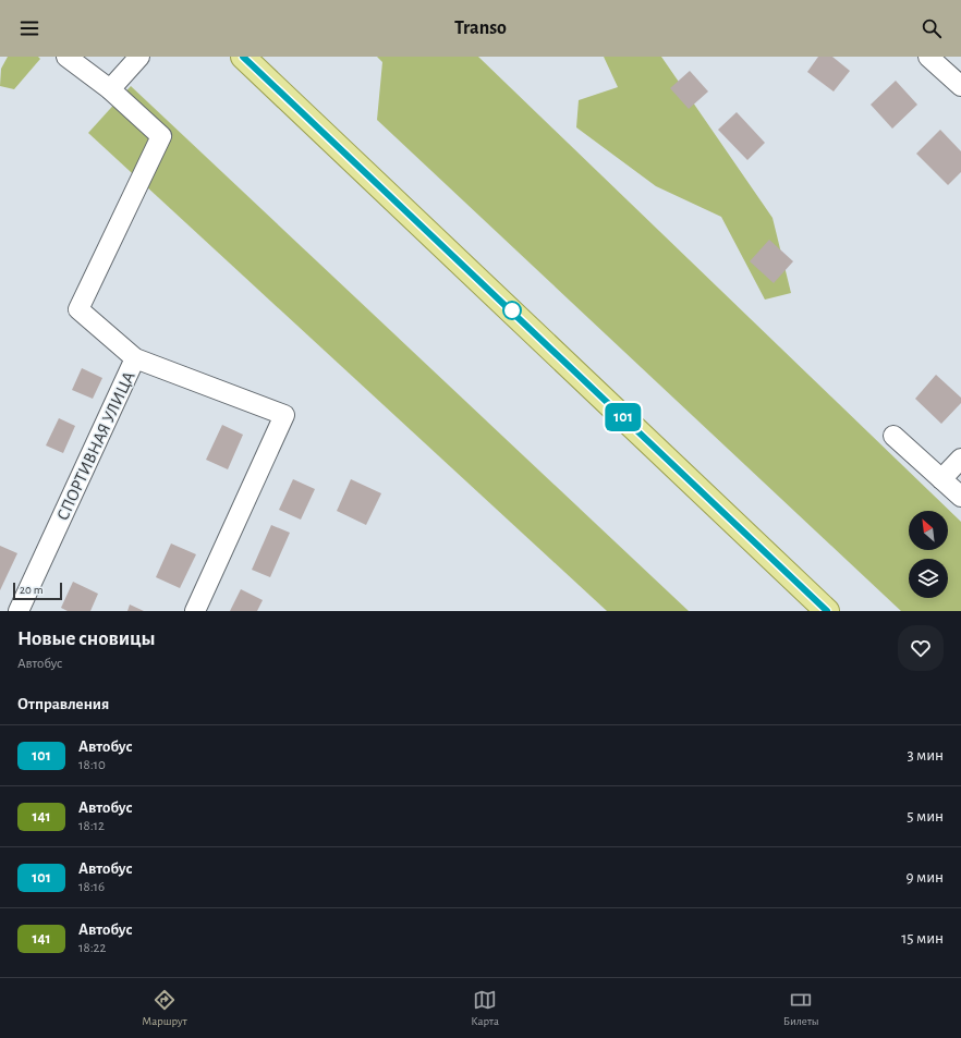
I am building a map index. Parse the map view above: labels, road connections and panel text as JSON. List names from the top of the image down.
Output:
{
  "streets": {
    "street": ["СПОРТИВНАЯ УЛИЦА"]
  },
  "lines": ["bus line 101"],
  "scale_bar": "20 m",
  "north": "top left",
  "page": {
    "header": "Transo",
    "on_map": "101",
    "scale": "20 m",
    "heading": [
      ["Новые сновицы", "Автобус"],
      "Отправления"
    ],
    "list": [
      {
        "mark": "101",
        "name": "Автобус",
        "note": "18:10",
        "value": "3 мин"
      },
      {
        "mark": "141",
        "name": "Автобус",
        "note": "18:12",
        "value": "5 мин"
      },
      {
        "mark": "101",
        "name": "Автобус",
        "note": "18:16",
        "value": "9 мин"
      },
      {
        "mark": "141",
        "name": "Автобус",
        "note": "18:22",
        "value": "15 мин"
      }
    ],
    "tabs": ["Маршрут", "Карта", "Билеты"]
  }
}
